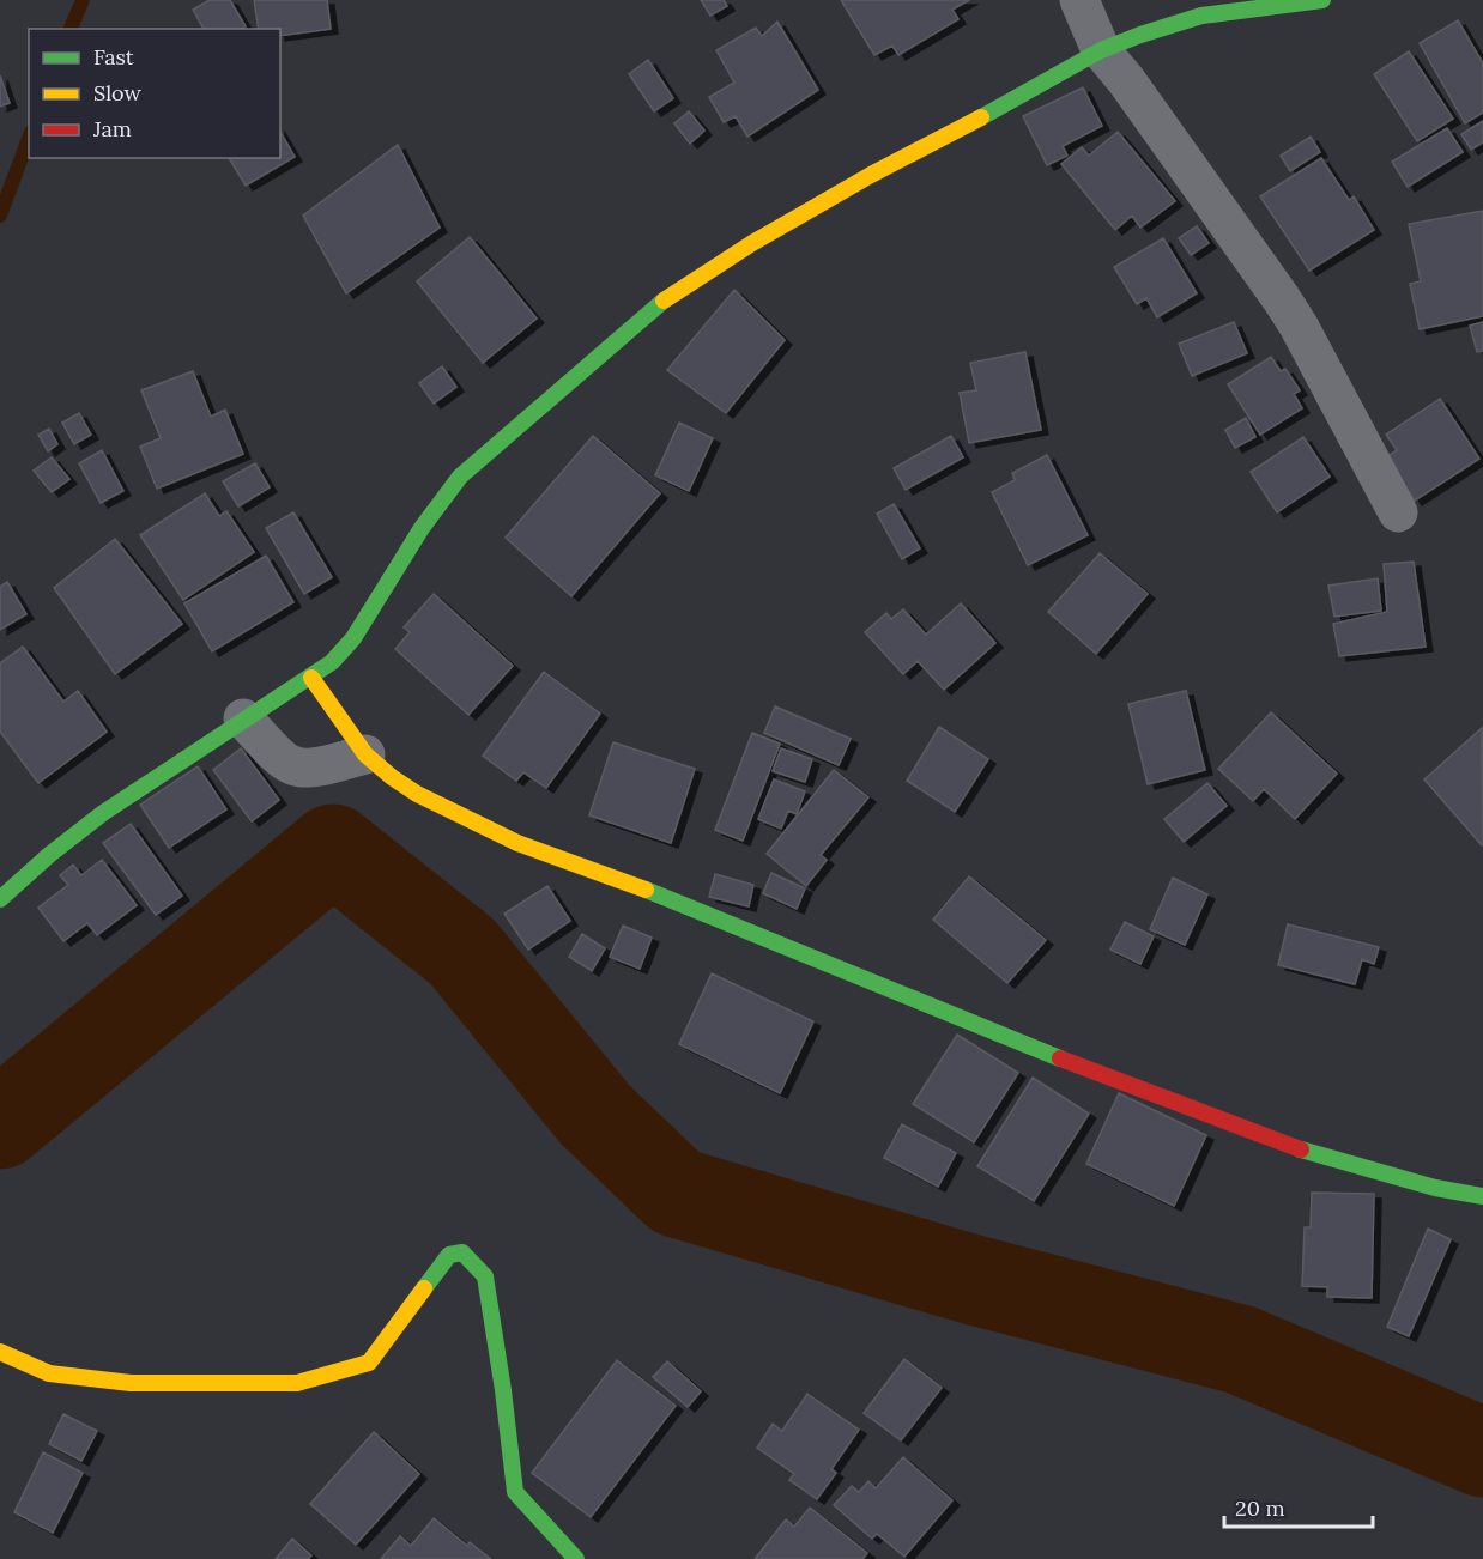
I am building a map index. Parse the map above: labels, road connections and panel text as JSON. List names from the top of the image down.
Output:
{
  "legend": ["Fast", "Slow", "Jam"],
  "scale_bar": "20 m"
}
